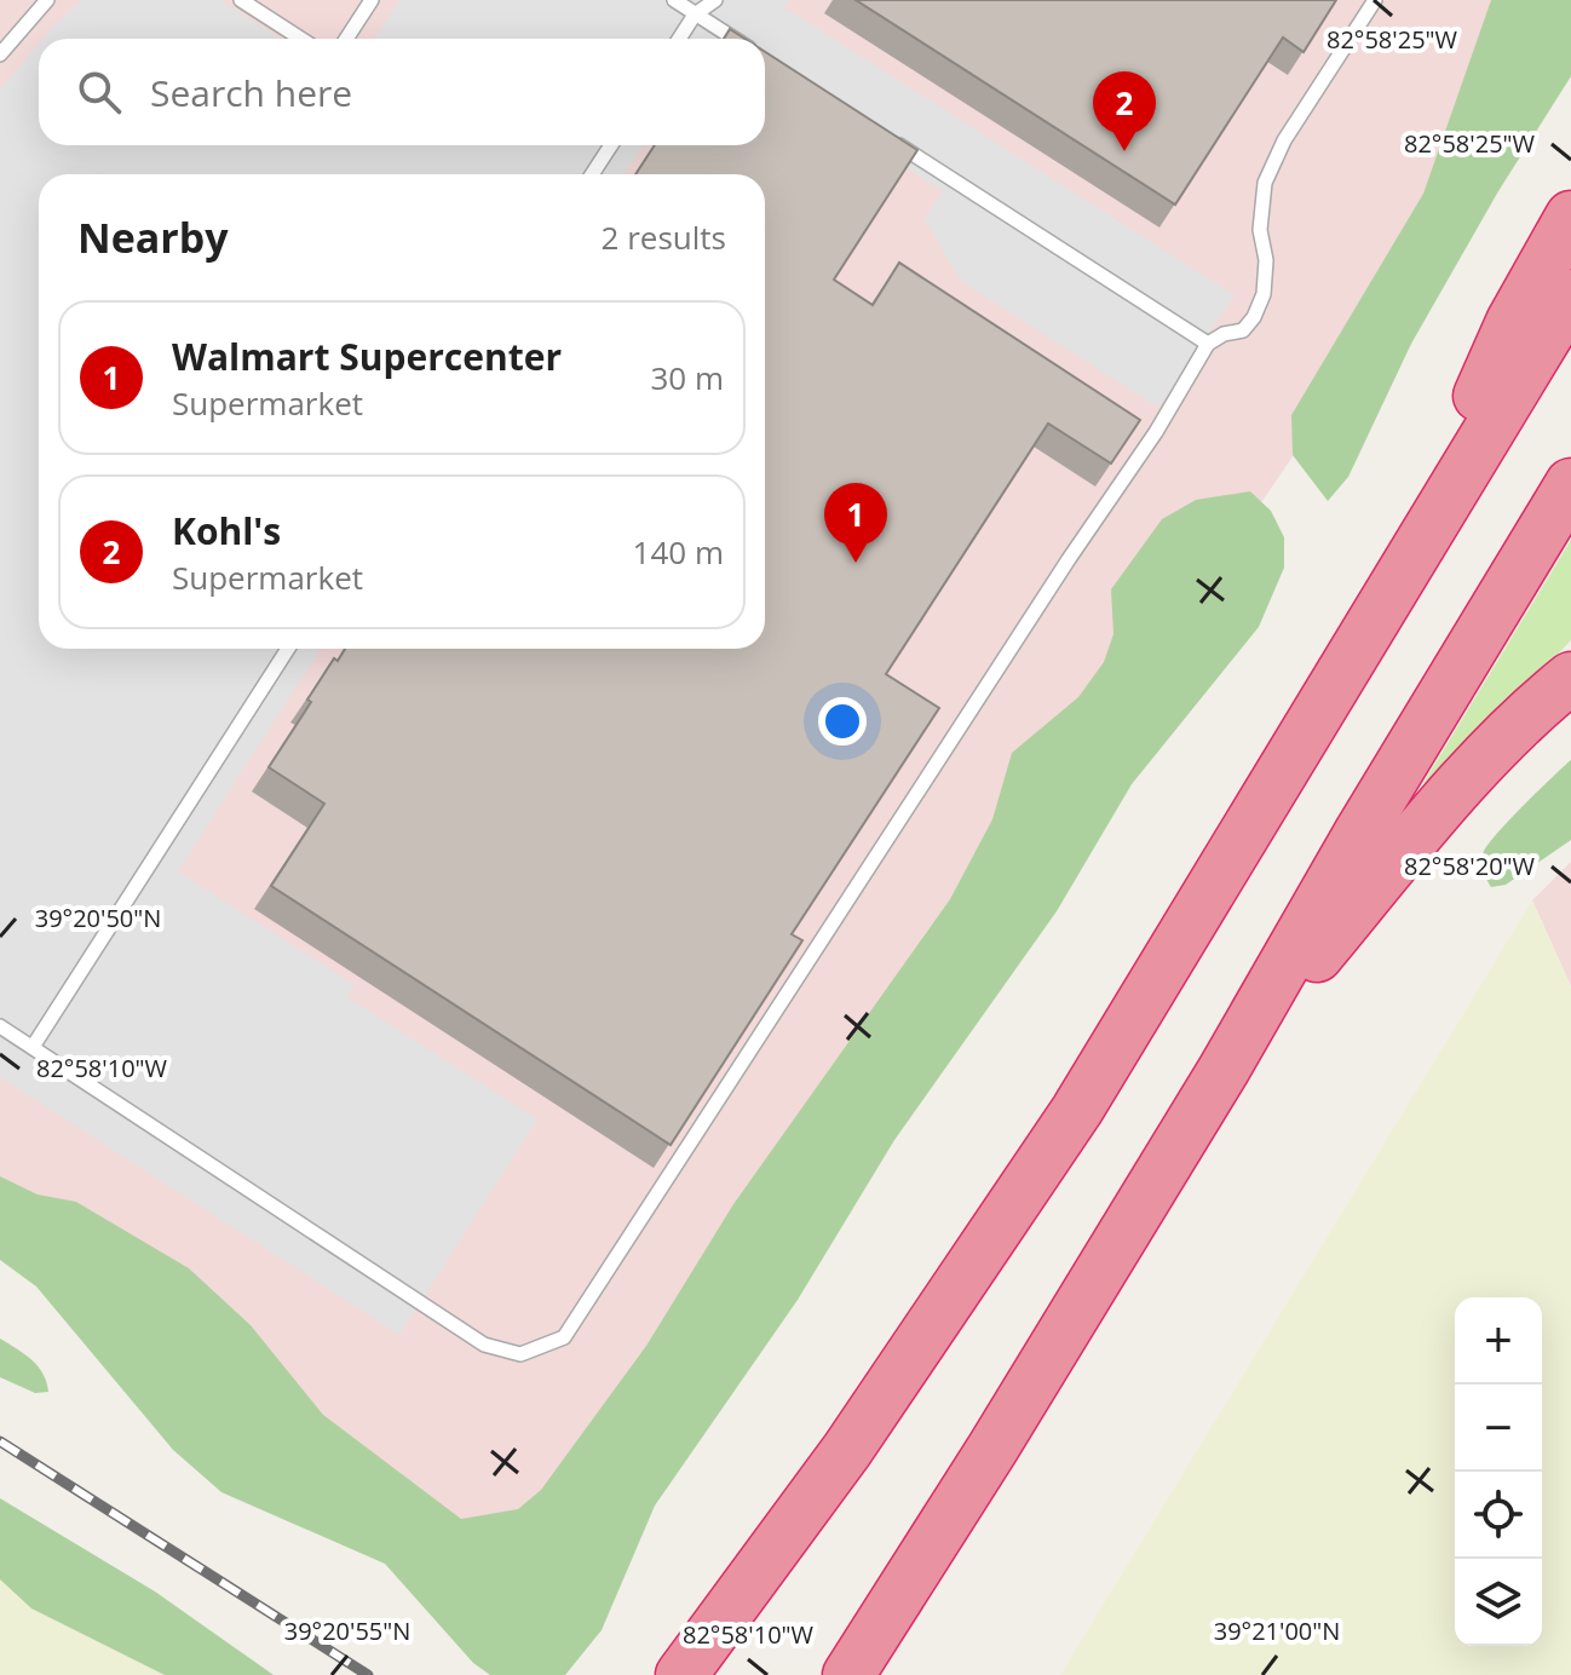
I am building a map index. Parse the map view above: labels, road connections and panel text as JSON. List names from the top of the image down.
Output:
{
  "page": {
    "search": "Search here",
    "pins": ["2", "1"],
    "heading": ["Nearby", "2 results"],
    "list": [
      {
        "mark": "1",
        "name": "Walmart Supercenter",
        "note": "Supermarket",
        "value": "30 m"
      },
      {
        "mark": "2",
        "name": "Kohl's",
        "note": "Supermarket",
        "value": "140 m"
      }
    ],
    "map_buttons": ["+", "−"]
  },
  "coordinates": [
    "82°58'25\"W",
    "82°58'20\"W",
    "39°20'50\"N",
    "82°58'10\"W",
    "39°20'55\"N",
    "39°21'00\"N"
  ]
}
